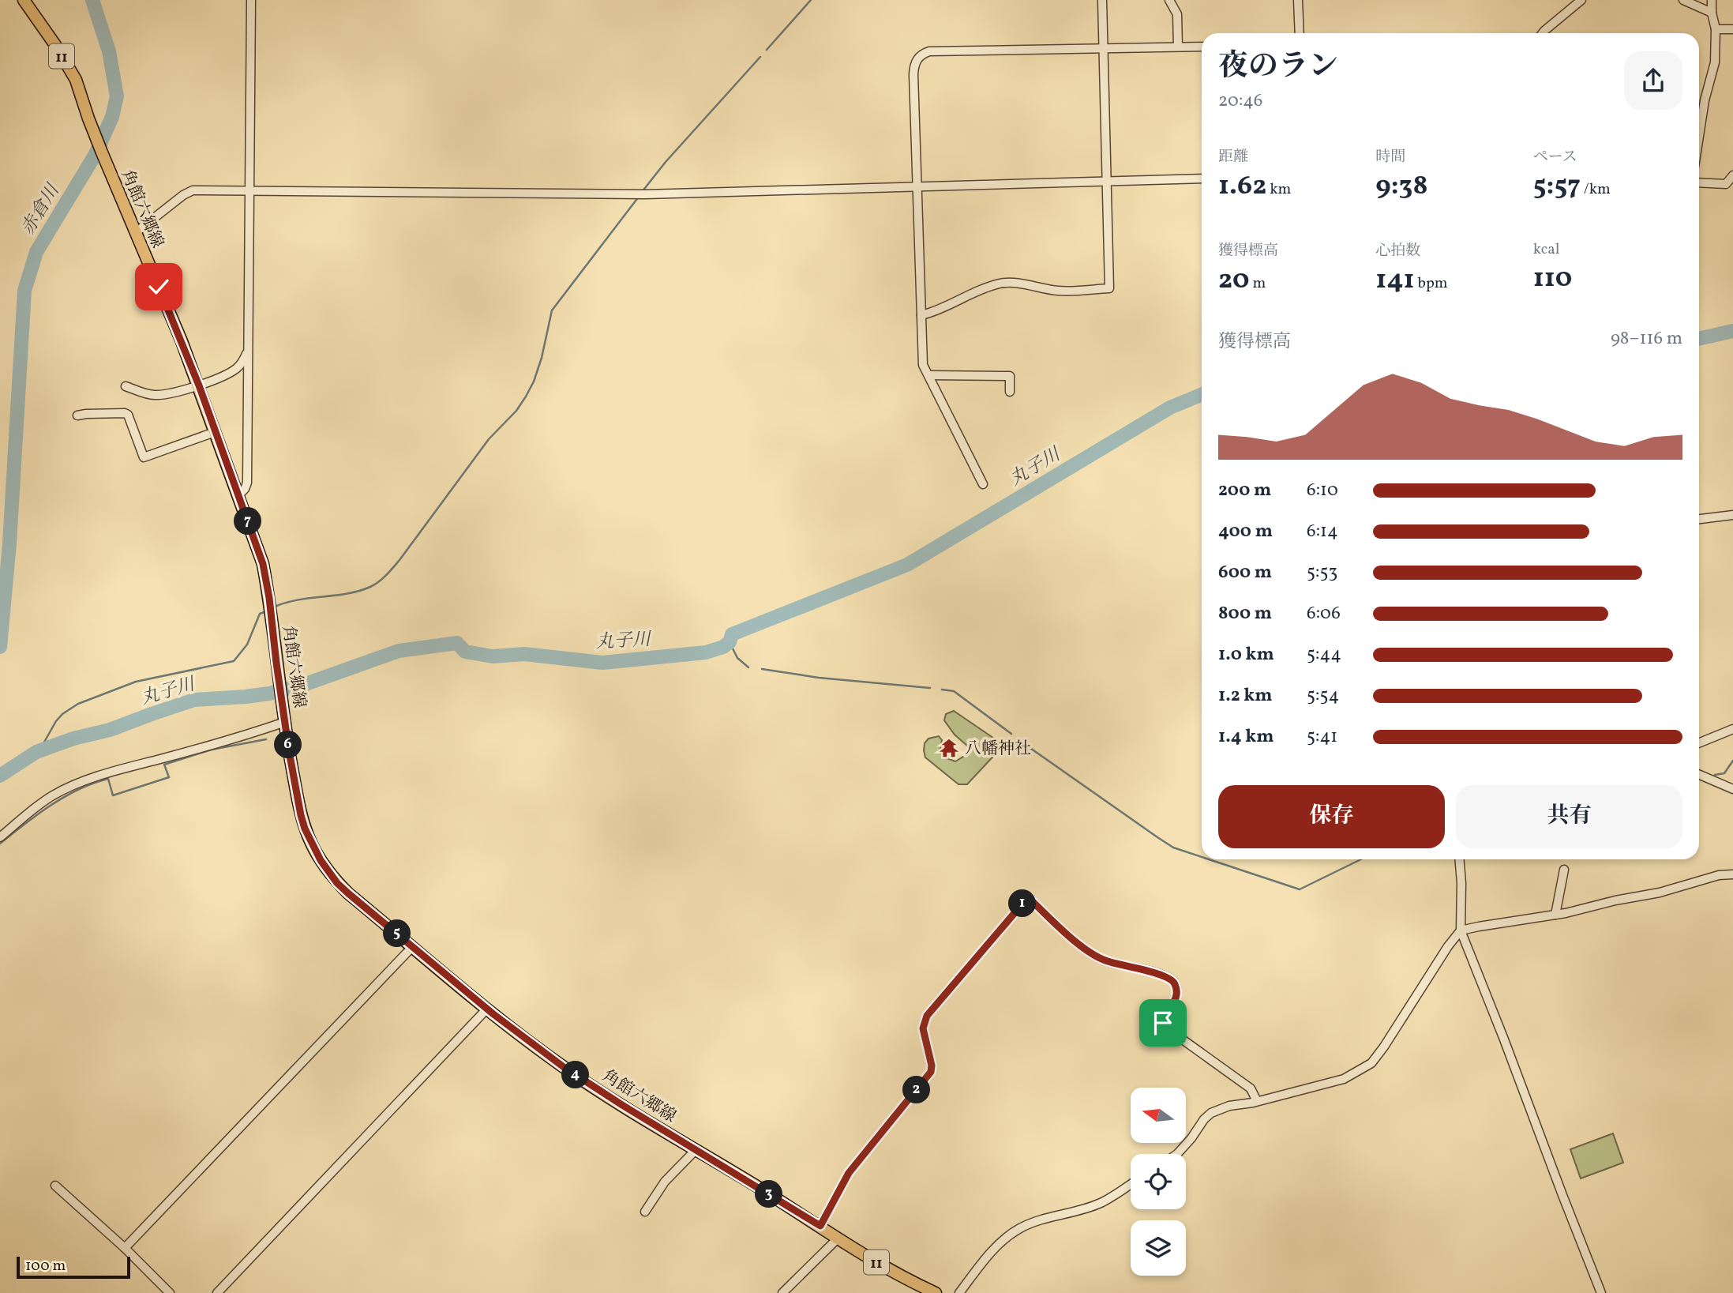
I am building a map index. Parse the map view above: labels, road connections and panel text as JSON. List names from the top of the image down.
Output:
{
  "streets": {
    "main road": ["11", "角館六郷線"]
  },
  "water": ["赤倉川", "丸子川"],
  "places": {
    "temple": ["八幡神社"]
  },
  "scale_bar": "100 m",
  "north": "left",
  "page": {
    "heading": ["夜のラン", "20:46"],
    "stats": [
      ["距離", "1.62 km"],
      ["時間", "9:38"],
      ["ペース", "5:57 /km"],
      ["獲得標高", "20 m"],
      ["心拍数", "141 bpm"],
      ["kcal", "110"]
    ],
    "chart": ["獲得標高", "98–116 m"],
    "list": [
      {
        "name": "200 m",
        "note": "6:10"
      },
      {
        "name": "400 m",
        "note": "6:14"
      },
      {
        "name": "600 m",
        "note": "5:53"
      },
      {
        "name": "800 m",
        "note": "6:06"
      },
      {
        "name": "1.0 km",
        "note": "5:44"
      },
      {
        "name": "1.2 km",
        "note": "5:54"
      },
      {
        "name": "1.4 km",
        "note": "5:41"
      }
    ],
    "pins": [
      "7",
      "6",
      "1",
      "5",
      "4",
      "2",
      "3"
    ],
    "buttons": ["保存", "共有"],
    "scale": "100 m"
  }
}
